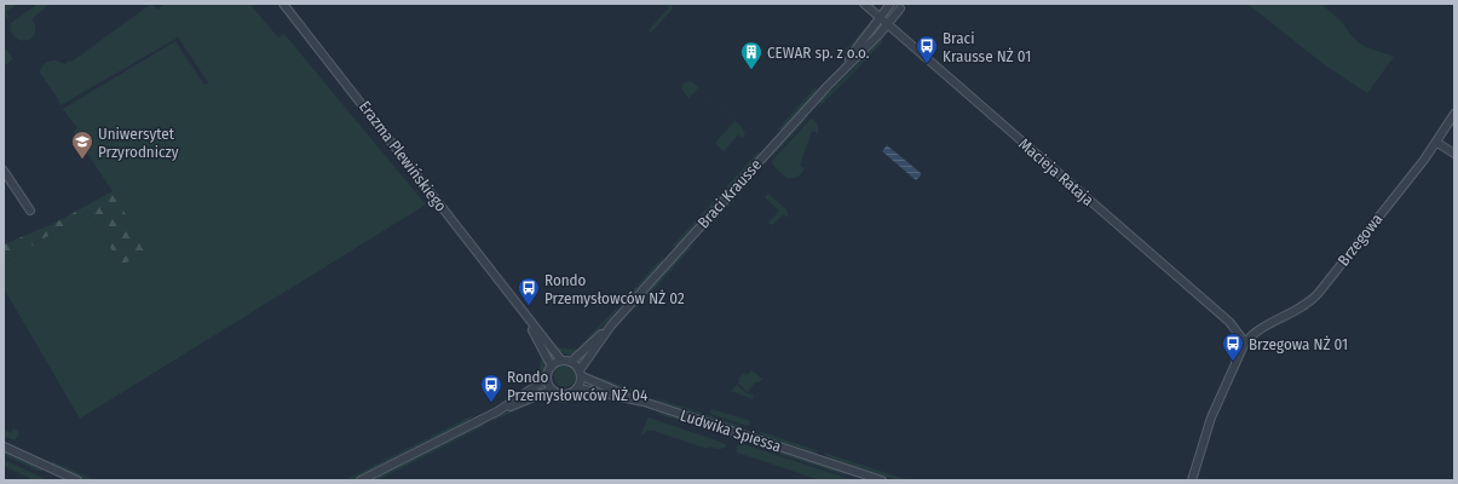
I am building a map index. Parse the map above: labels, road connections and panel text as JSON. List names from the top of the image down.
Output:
{
  "streets": {
    "street": [
      "Erazma Plewińskiego",
      "Macieja Rataja",
      "Braci Krausse",
      "Brzegowa",
      "Ludwika Spiessa"
    ]
  },
  "crossings": [
    ["Erazma Plewińskiego", "Braci Krausse"],
    ["Erazma Plewińskiego", "Ludwika Spiessa"],
    ["Macieja Rataja", "Braci Krausse"],
    ["Macieja Rataja", "Brzegowa"],
    ["Braci Krausse", "Ludwika Spiessa"]
  ],
  "places": {
    "bus stop": [
      "Braci Krausse NŻ 01",
      "Rondo Przemysłowców NŻ 02",
      "Brzegowa NŻ 01",
      "Rondo Przemysłowców NŻ 04"
    ],
    "building": ["CEWAR sp. z o.o."],
    "school or university": ["Uniwersytet Przyrodniczy"]
  }
}
